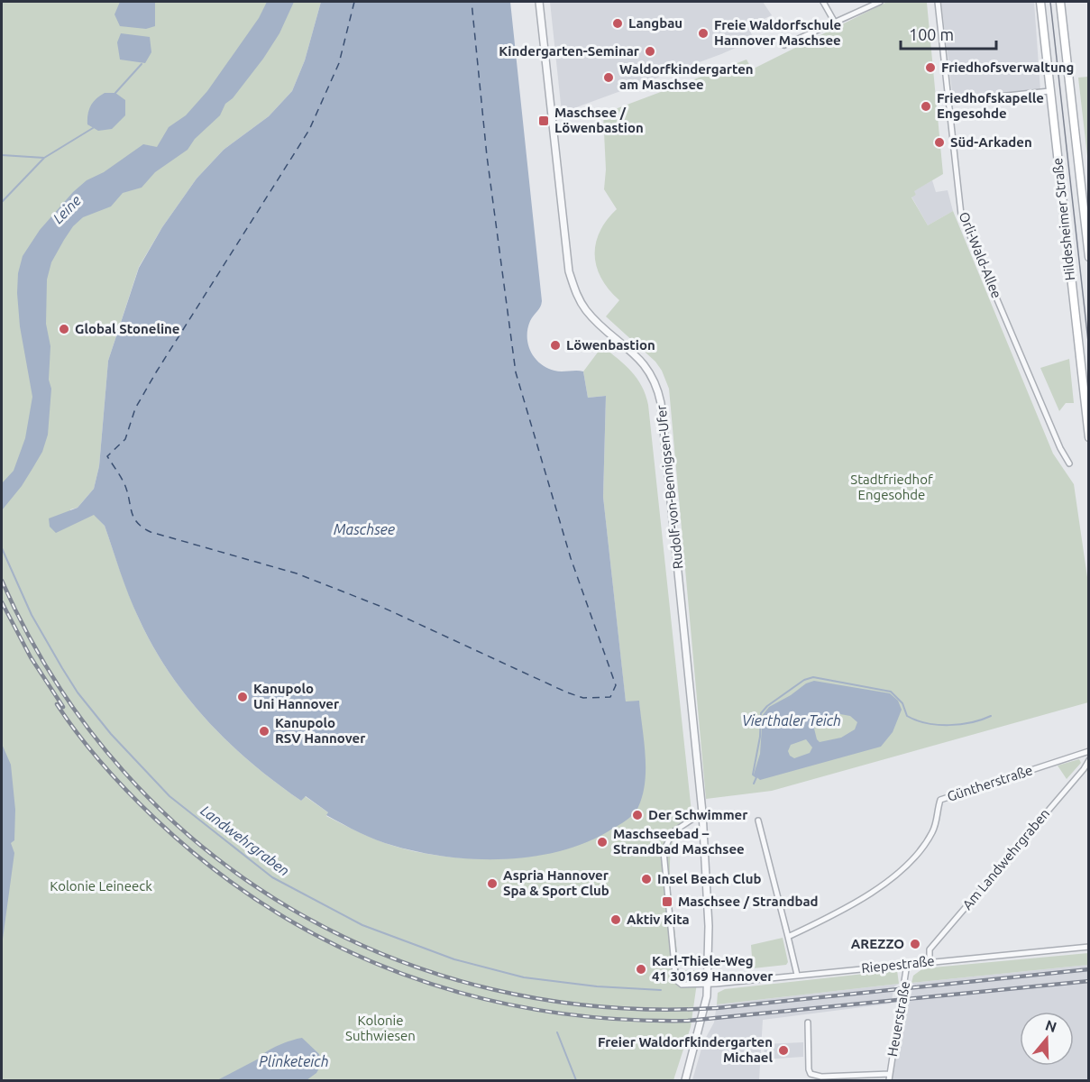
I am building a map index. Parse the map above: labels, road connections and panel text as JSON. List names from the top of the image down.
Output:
{
  "streets": {
    "main road": ["Hildesheimer Straße"],
    "street": [
      "Orli-Wald-Allee",
      "Rudolf-von-Bennigsen-Ufer",
      "Güntherstraße",
      "Am Landwehrgraben",
      "Riepestraße",
      "Heuerstraße"
    ]
  },
  "crossings": [
    ["Rudolf-von-Bennigsen-Ufer", "Riepestraße"],
    ["Am Landwehrgraben", "Riepestraße"],
    ["Riepestraße", "Heuerstraße"]
  ],
  "water": [
    "Leine",
    "Maschsee",
    "Vierthaler Teich",
    "Landwehrgraben",
    "Plinketeich"
  ],
  "parks": ["Stadtfriedhof Engesohde", "Kolonie Leineeck", "Kolonie Suthwiesen"],
  "places": {
    "other": [
      "Langbau",
      "Freie Waldorfschule Hannover Maschsee",
      "Kindergarten-Seminar",
      "Friedhofsverwaltung",
      "Waldorfkindergarten am Maschsee",
      "Friedhofskapelle Engesohde",
      "Süd-Arkaden",
      "Global Stoneline",
      "Löwenbastion",
      "Kanupolo Uni Hannover",
      "Kanupolo RSV Hannover",
      "Der Schwimmer",
      "Maschseebad – Strandbad Maschsee",
      "Insel Beach Club",
      "Aspria Hannover Spa & Sport Club",
      "Aktiv Kita",
      "AREZZO",
      "Karl-Thiele-Weg 41 30169 Hannover",
      "Freier Waldorfkindergarten Michael"
    ],
    "transit": ["Maschsee / Löwenbastion", "Maschsee / Strandbad"]
  },
  "scale_bar": "100 m",
  "north": "top"
}
